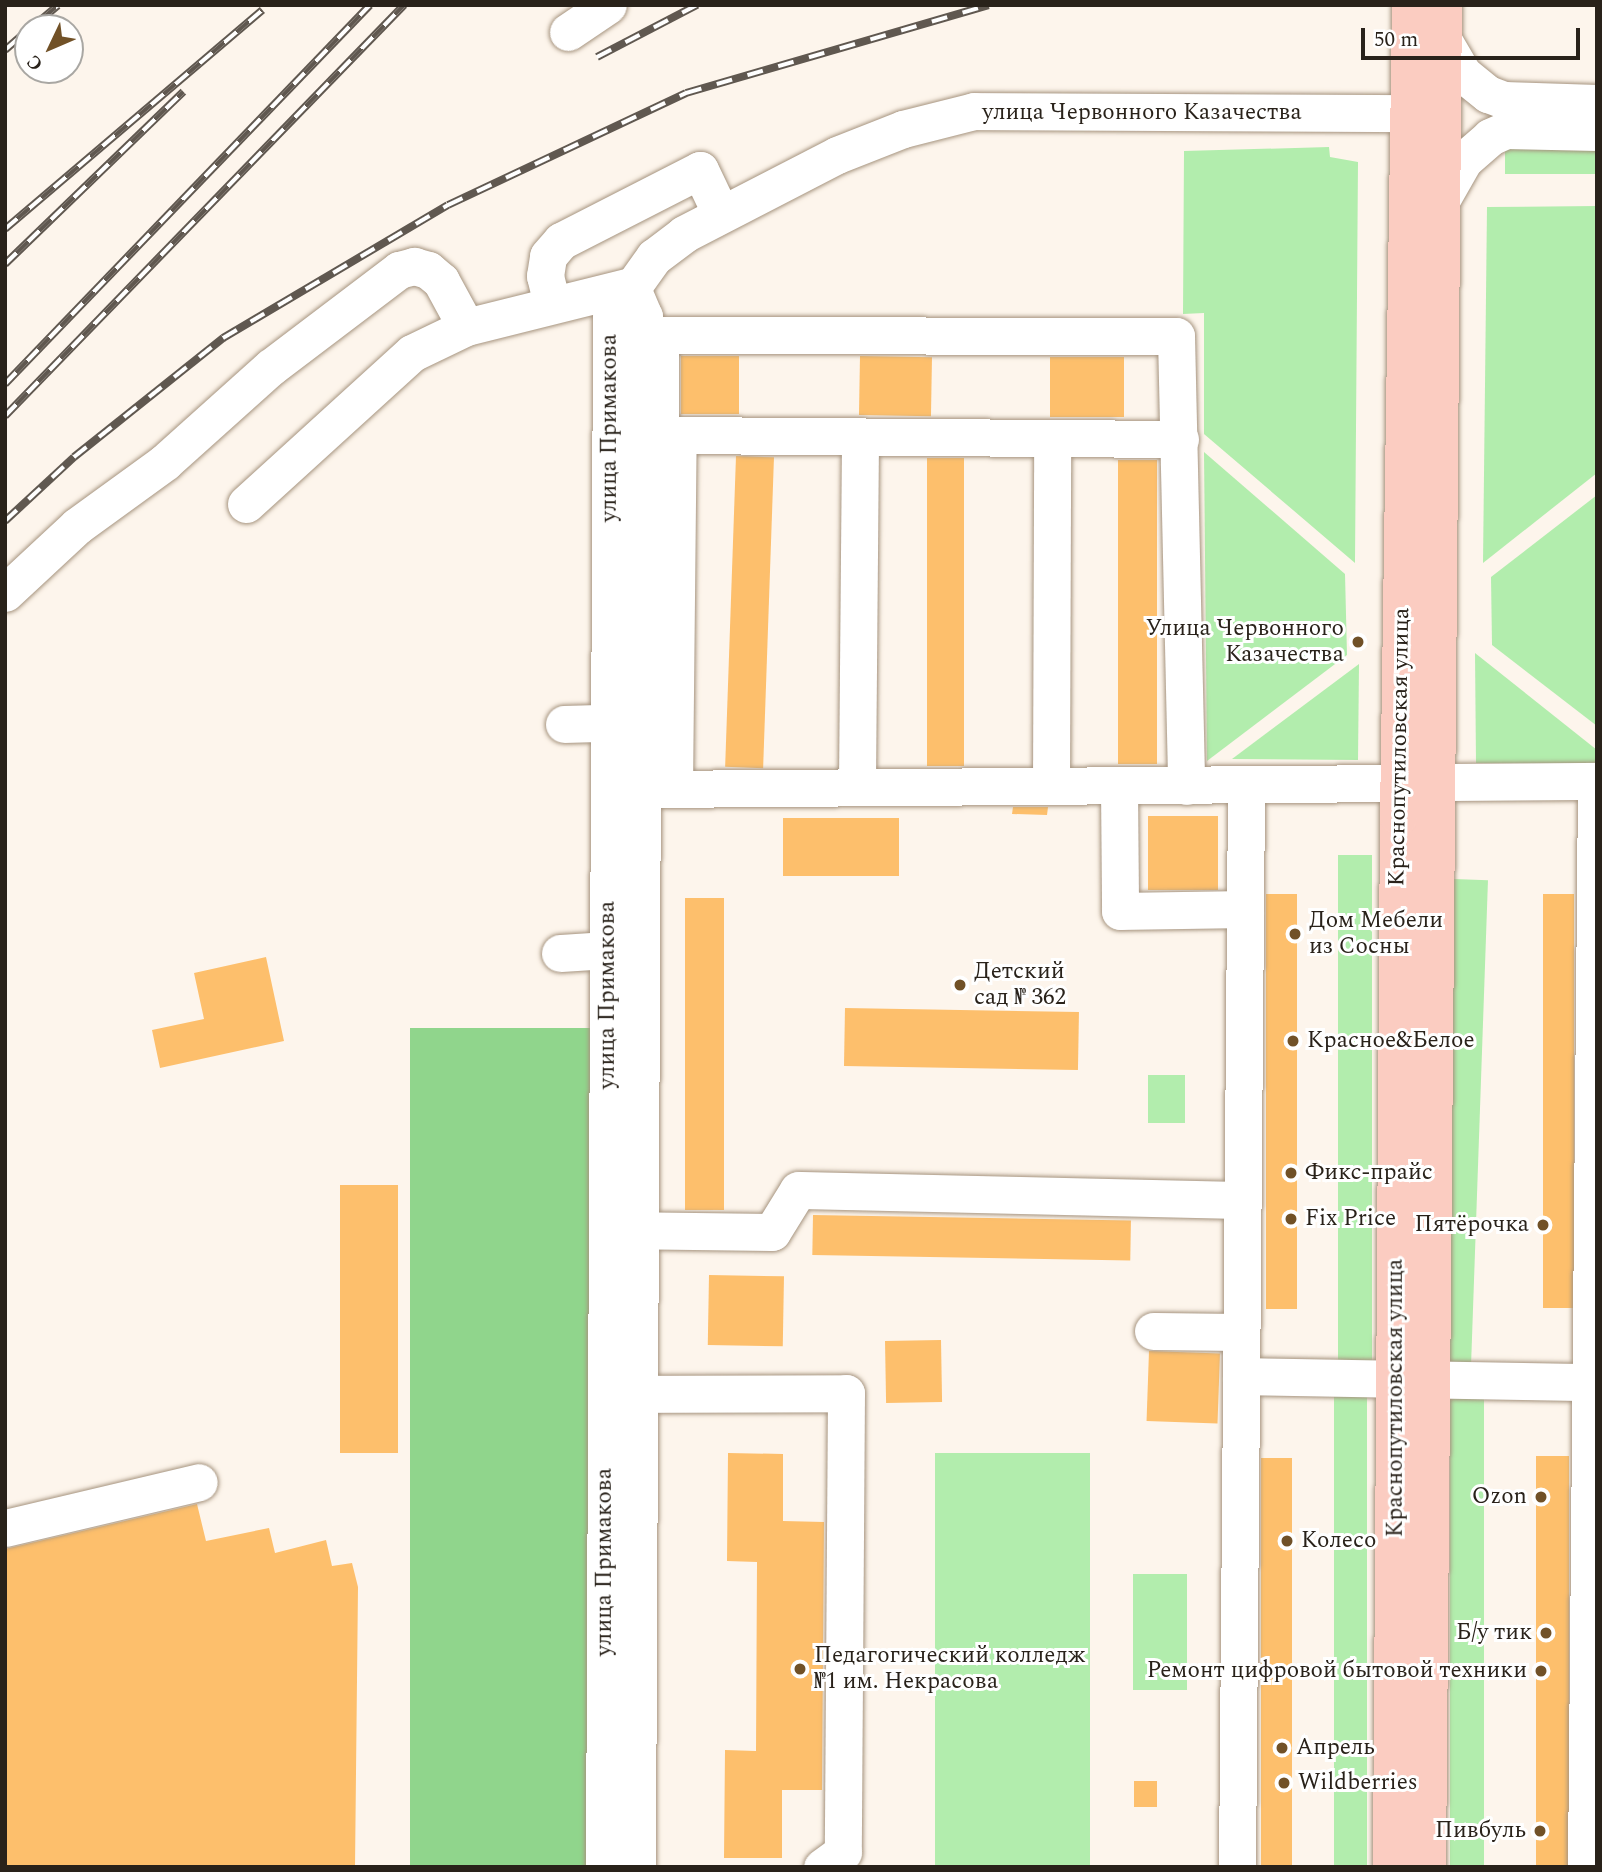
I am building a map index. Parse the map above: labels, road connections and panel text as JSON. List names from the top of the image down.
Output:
{
  "streets": {
    "main road": ["Краснопутиловская улица"],
    "street": ["улица Червонного Казачества", "улица Примакова"]
  },
  "crossings": [
    ["улица Червонного Казачества", "улица Примакова"],
    ["улица Червонного Казачества", "Краснопутиловская улица"]
  ],
  "places": [
    "Улица Червонного Казачества",
    "Дом Мебели из Сосны",
    "Детский сад № 362",
    "Красное&Белое",
    "Фикс-прайс",
    "Fix Price",
    "Пятёрочка",
    "Ozon",
    "Колесо",
    "Б/у тик",
    "Педагогический колледж №1 им. Некрасова",
    "Ремонт цифровой бытовой техники",
    "Апрель",
    "Wildberries",
    "Пивбуль"
  ],
  "scale_bar": "50 m",
  "north": "bottom left"
}
